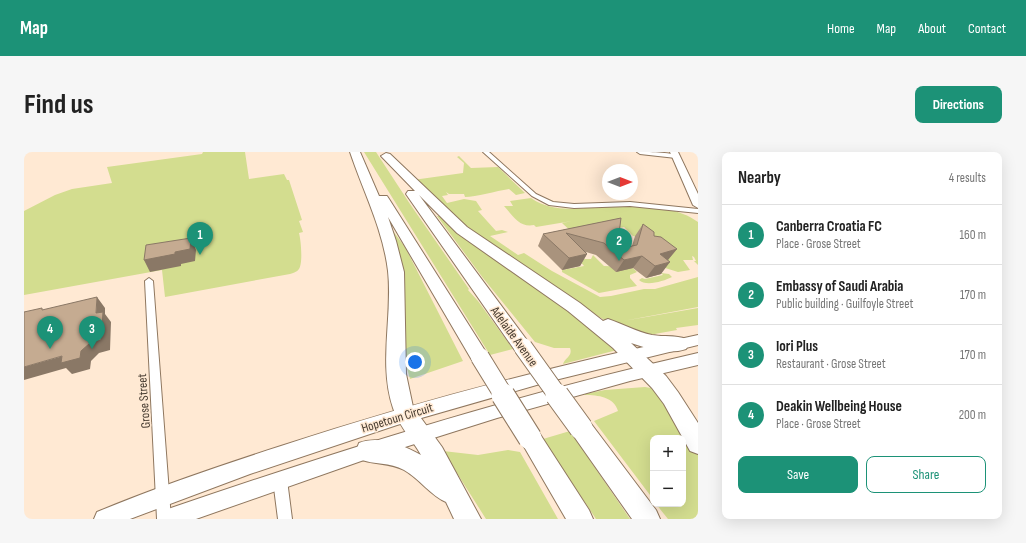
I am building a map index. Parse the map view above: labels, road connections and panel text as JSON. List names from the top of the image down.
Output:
{
  "streets": {
    "highway": ["Adelaide Avenue"],
    "main road": ["Hopetoun Circuit"],
    "street": ["Grose Street"]
  },
  "crossings": [
    ["Grose Street", "Hopetoun Circuit"]
  ],
  "north": "right",
  "page": {
    "header": "Map",
    "nav": [
      "Home",
      "Map",
      "About",
      "Contact"
    ],
    "buttons": [
      "Directions",
      ["Save", "Share"]
    ],
    "title": "Find us",
    "heading": ["Nearby", "4 results"],
    "list": [
      {
        "mark": "1",
        "name": "Canberra Croatia FC",
        "note": "Place · Grose Street",
        "value": "160 m"
      },
      {
        "mark": "2",
        "name": "Embassy of Saudi Arabia",
        "note": "Public building · Guilfoyle Street",
        "value": "170 m"
      },
      {
        "mark": "3",
        "name": "Iori Plus",
        "note": "Restaurant · Grose Street",
        "value": "170 m"
      },
      {
        "mark": "4",
        "name": "Deakin Wellbeing House",
        "note": "Place · Grose Street",
        "value": "200 m"
      }
    ],
    "pins": [
      "1",
      "2",
      "3",
      "4"
    ],
    "map_buttons": ["+", "−"]
  }
}
